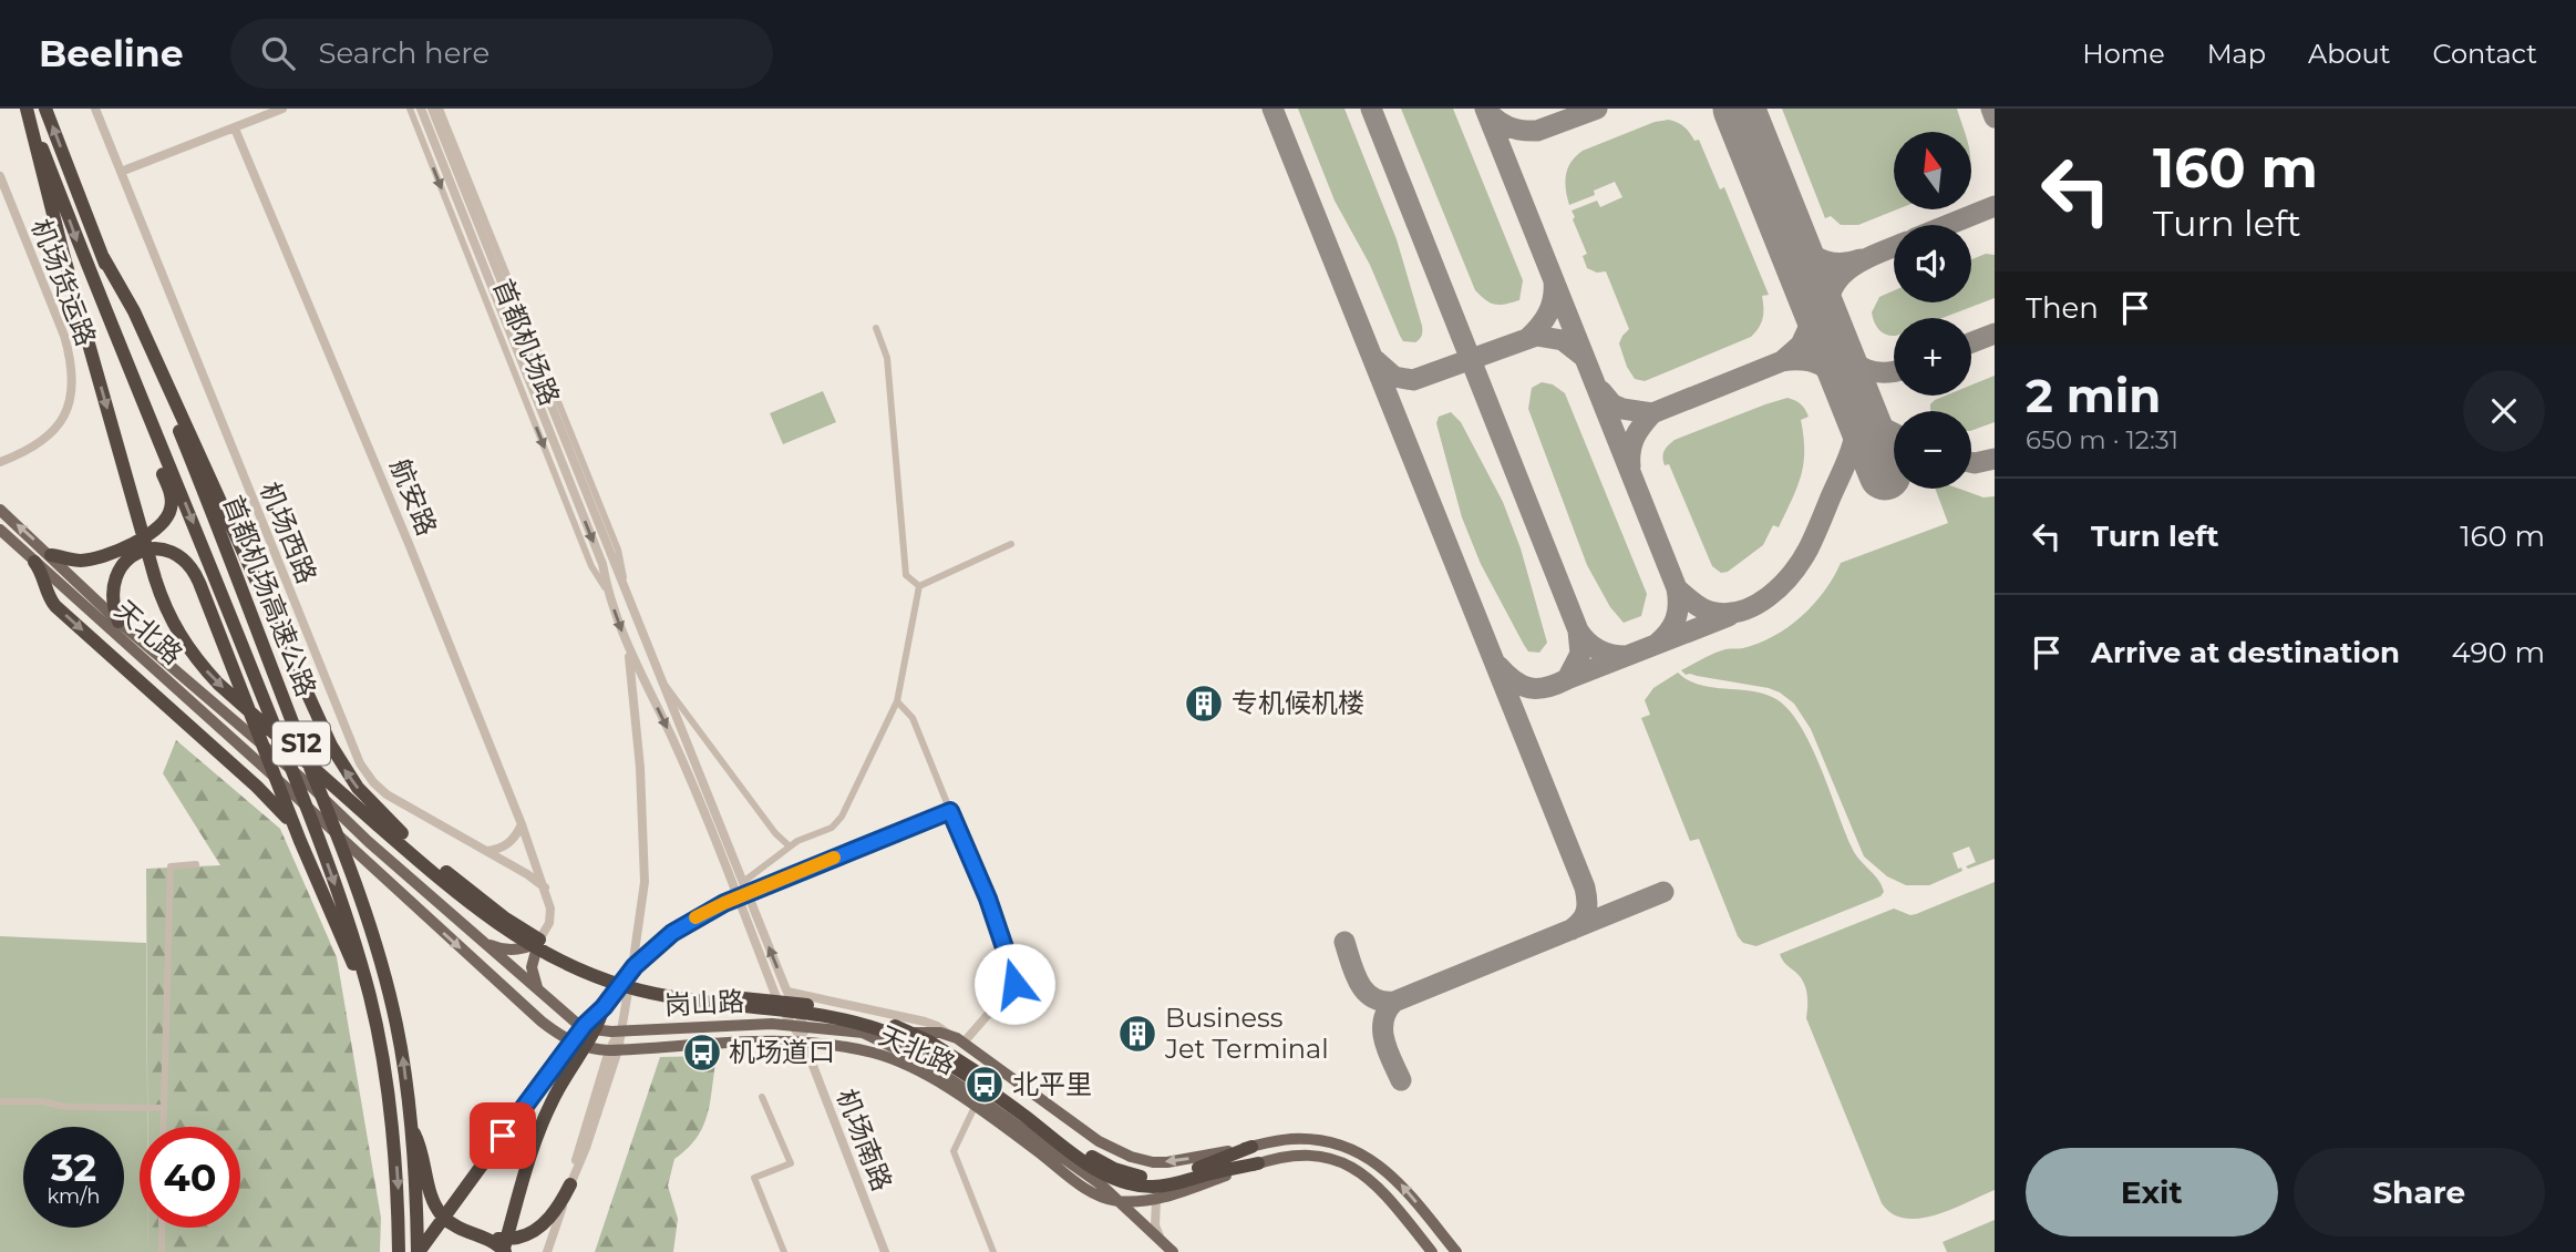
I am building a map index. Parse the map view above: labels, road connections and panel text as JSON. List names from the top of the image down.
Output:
{
  "streets": {
    "highway": ["首都机场高速公路", "S12"],
    "main road": ["天北路", "岗山路"],
    "street": [
      "机场货运路",
      "首都机场路",
      "航安路",
      "机场西路",
      "机场南路"
    ]
  },
  "crossings": [
    ["首都机场路", "天北路"],
    ["首都机场路", "岗山路"],
    ["首都机场路", "机场南路"],
    ["航安路", "机场西路"],
    ["天北路", "岗山路"],
    ["天北路", "机场南路"],
    ["岗山路", "机场南路"]
  ],
  "places": {
    "building": ["专机候机楼", "Business Jet Terminal"],
    "bus stop": ["机场道口", "北平里"]
  },
  "north": "top",
  "page": {
    "header": "Beeline",
    "search": "Search here",
    "nav": [
      "Home",
      "Map",
      "About",
      "Contact"
    ],
    "turn": ["160 m", "Turn left"],
    "map_buttons": ["+", "−"],
    "then": "Then",
    "heading": ["2 min", "650 m · 12:31"],
    "list": [
      {
        "name": "Turn left",
        "value": "160 m"
      },
      {
        "name": "Arrive at destination",
        "value": "490 m"
      }
    ],
    "speed": "32 km/h",
    "limit": "40",
    "buttons": ["Exit", "Share"]
  }
}
